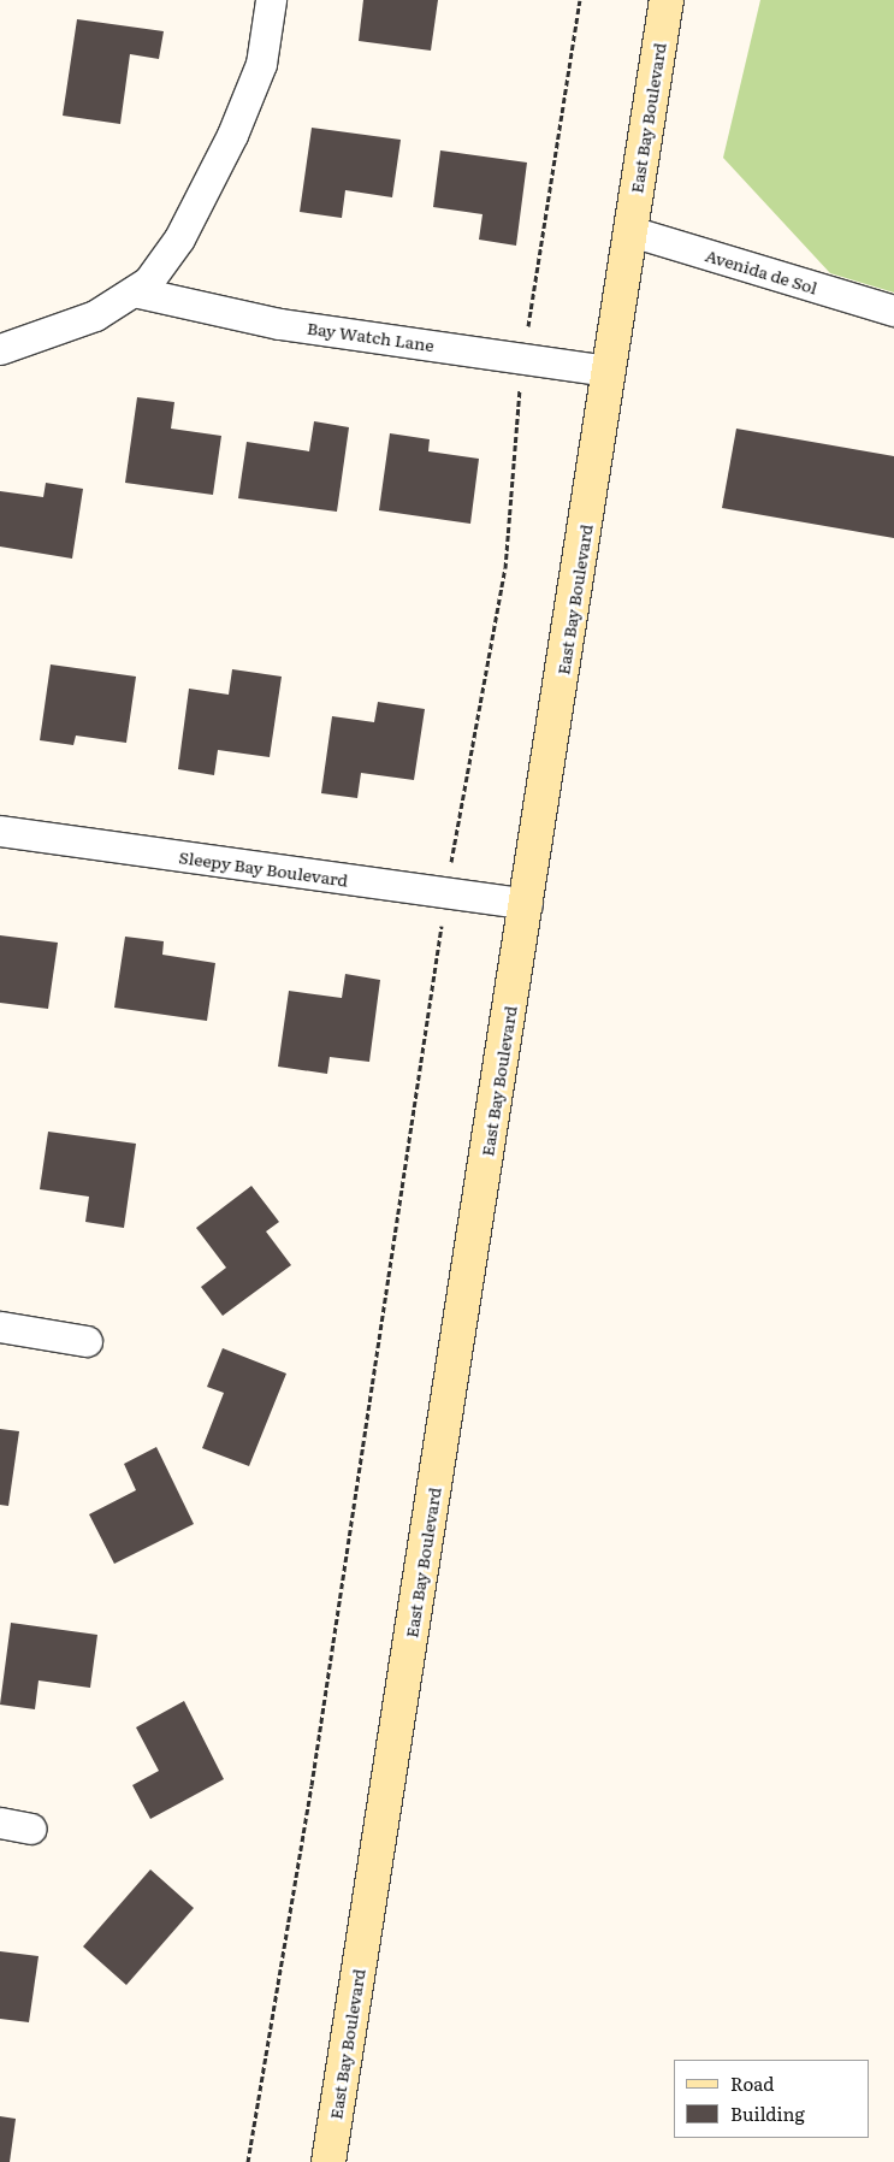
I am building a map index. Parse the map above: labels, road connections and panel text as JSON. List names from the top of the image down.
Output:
{
  "streets": {
    "main road": ["East Bay Boulevard"],
    "street": ["Avenida de Sol", "Bay Watch Lane", "Sleepy Bay Boulevard"]
  },
  "crossings": [
    ["East Bay Boulevard", "Avenida de Sol"],
    ["East Bay Boulevard", "Bay Watch Lane"],
    ["East Bay Boulevard", "Sleepy Bay Boulevard"]
  ],
  "legend": ["Road", "Building"]
}
